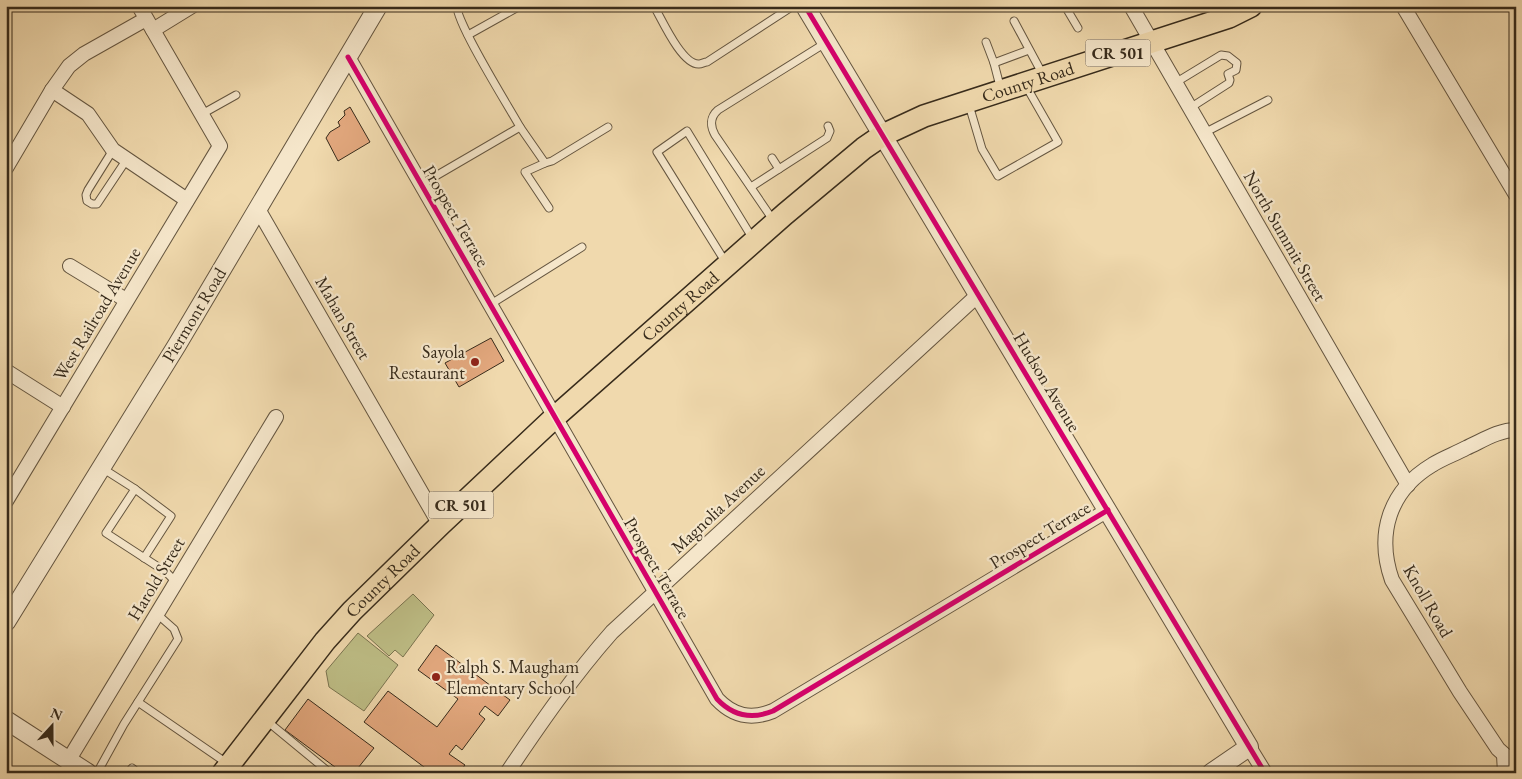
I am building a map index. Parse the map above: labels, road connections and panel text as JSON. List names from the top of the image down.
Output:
{
  "streets": {
    "main road": ["CR 501", "County Road"],
    "street": [
      "Prospect Terrace",
      "North Summit Street",
      "West Railroad Avenue",
      "Piermont Road",
      "Mahan Street",
      "Hudson Avenue",
      "Magnolia Avenue",
      "Harold Street",
      "Knoll Road"
    ]
  },
  "crossings": [
    ["County Road", "Prospect Terrace"],
    ["County Road", "North Summit Street"],
    ["County Road", "Mahan Street"],
    ["County Road", "Hudson Avenue"],
    ["Prospect Terrace", "Piermont Road"],
    ["Prospect Terrace", "Hudson Avenue"],
    ["Prospect Terrace", "Magnolia Avenue"],
    ["North Summit Street", "Knoll Road"],
    ["Piermont Road", "Mahan Street"],
    ["Hudson Avenue", "Magnolia Avenue"]
  ],
  "places": ["Sayola Restaurant", "Ralph S. Maugham Elementary School"],
  "north": "top"
}
